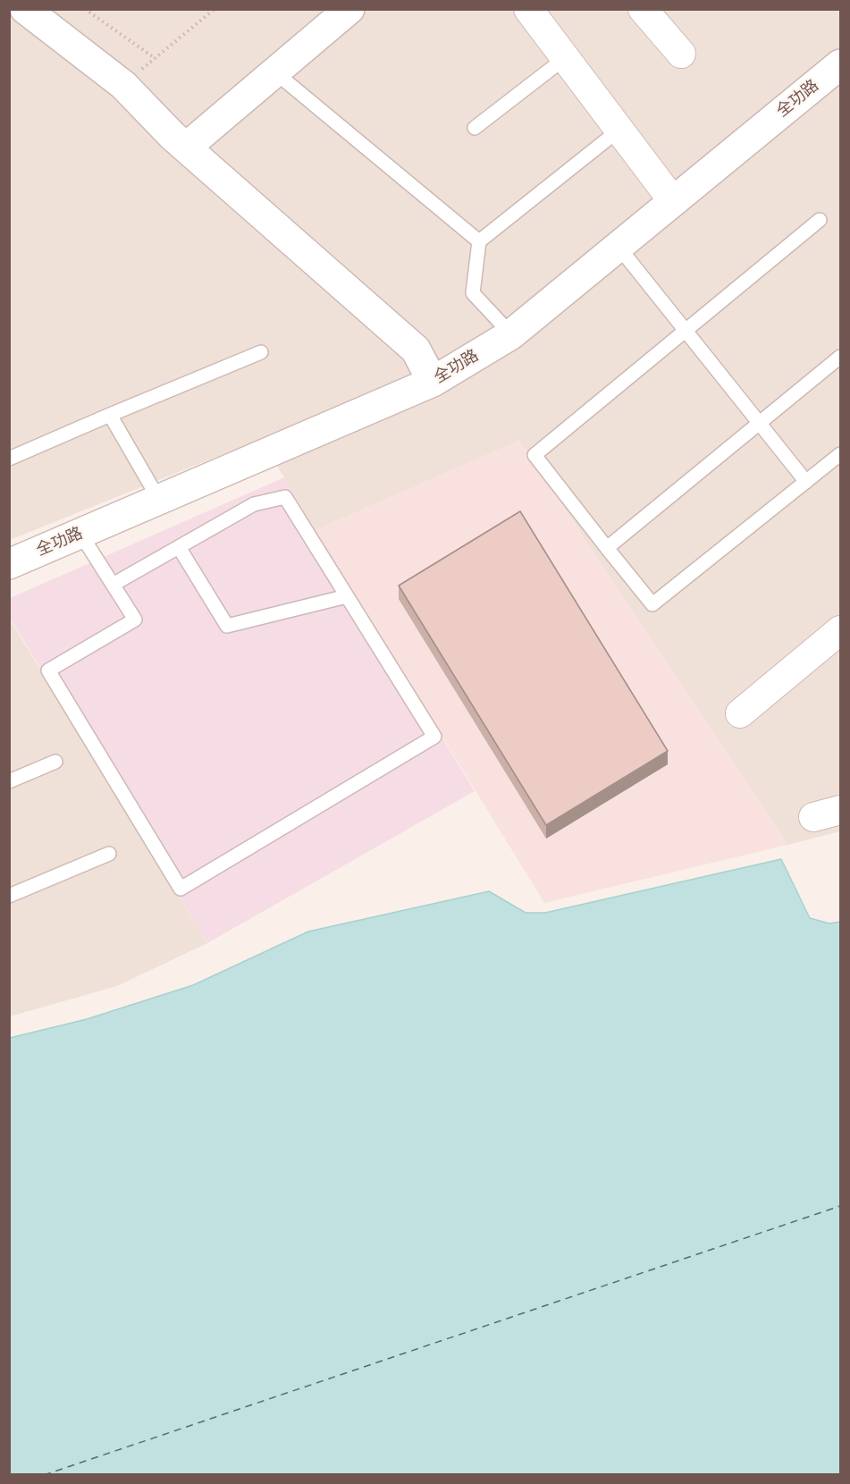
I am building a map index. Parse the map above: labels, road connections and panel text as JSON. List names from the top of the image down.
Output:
{
  "streets": {
    "street": ["全功路"]
  }
}
